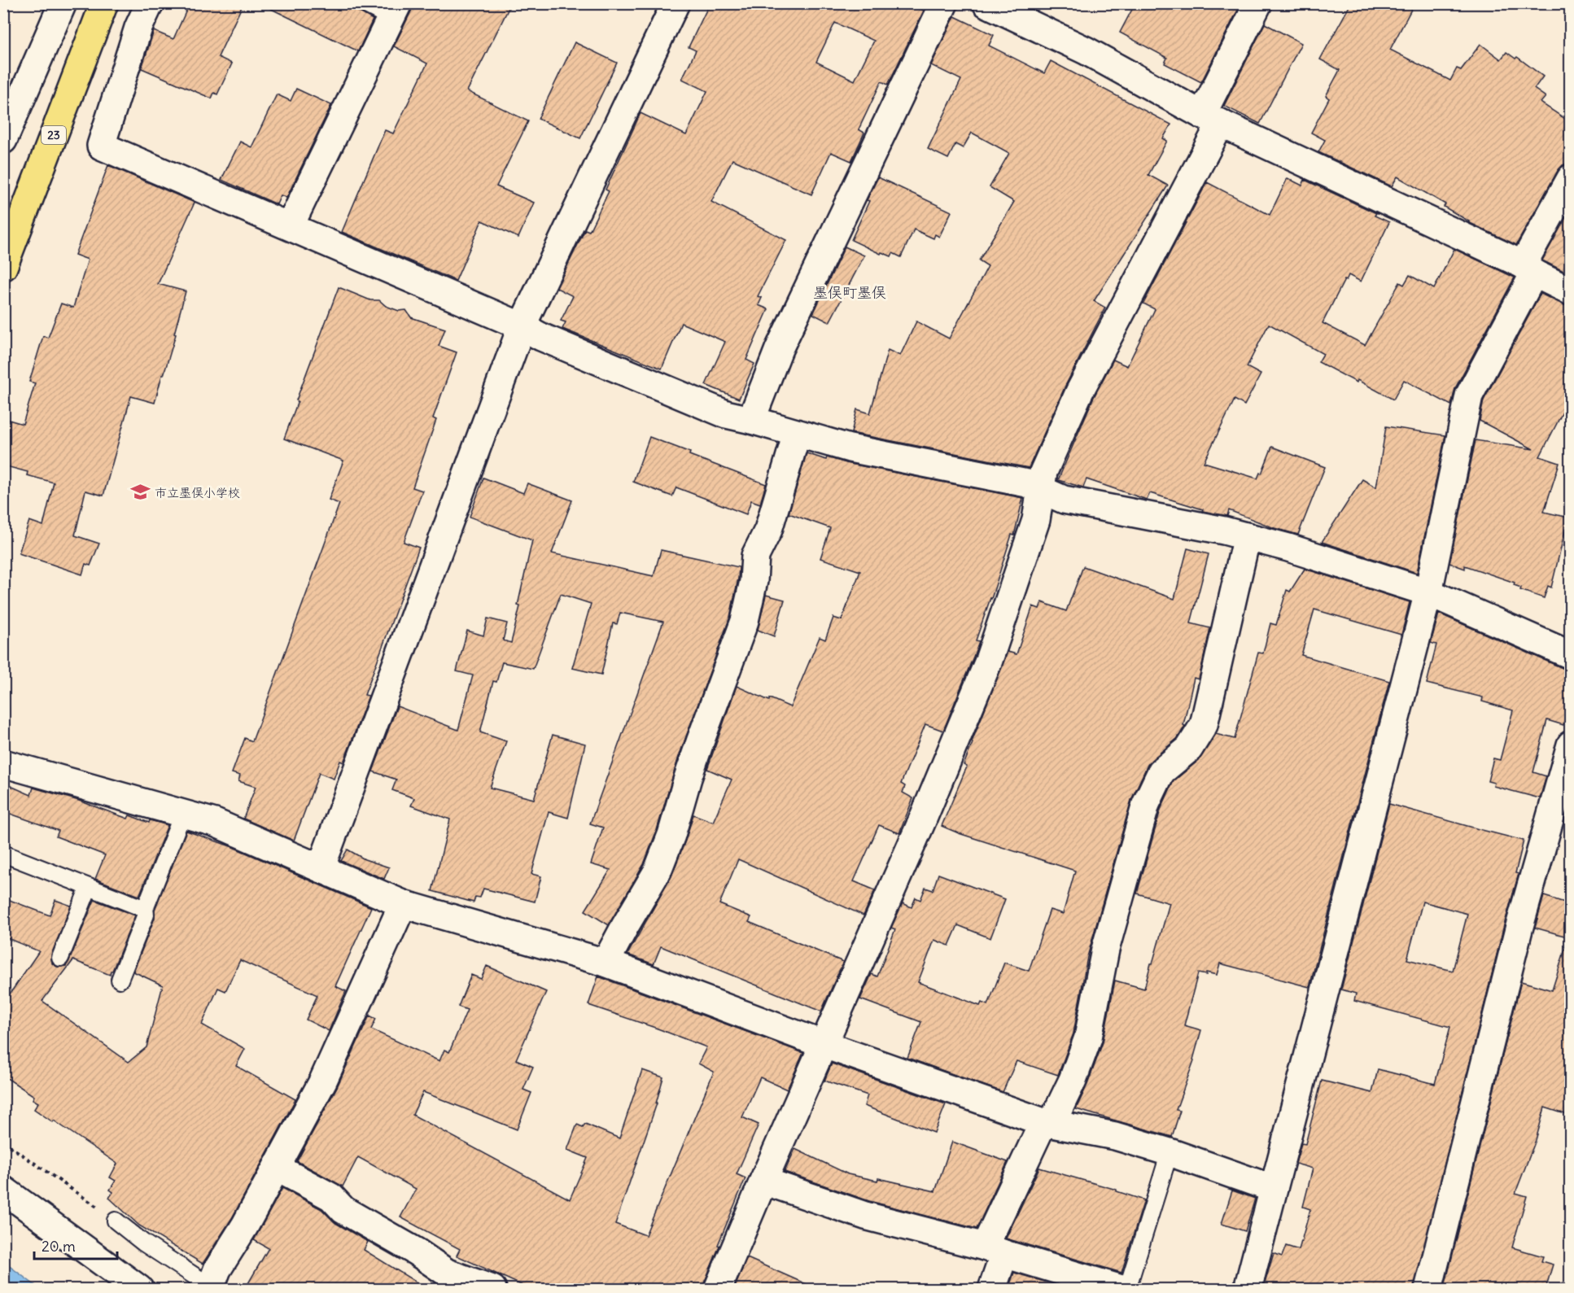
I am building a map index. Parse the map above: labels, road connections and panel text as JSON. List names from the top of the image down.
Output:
{
  "streets": {
    "main road": ["23"]
  },
  "districts": ["墨俣町墨俣"],
  "places": {
    "school or university": ["市立墨俣小学校"]
  },
  "scale_bar": "20 m"
}
